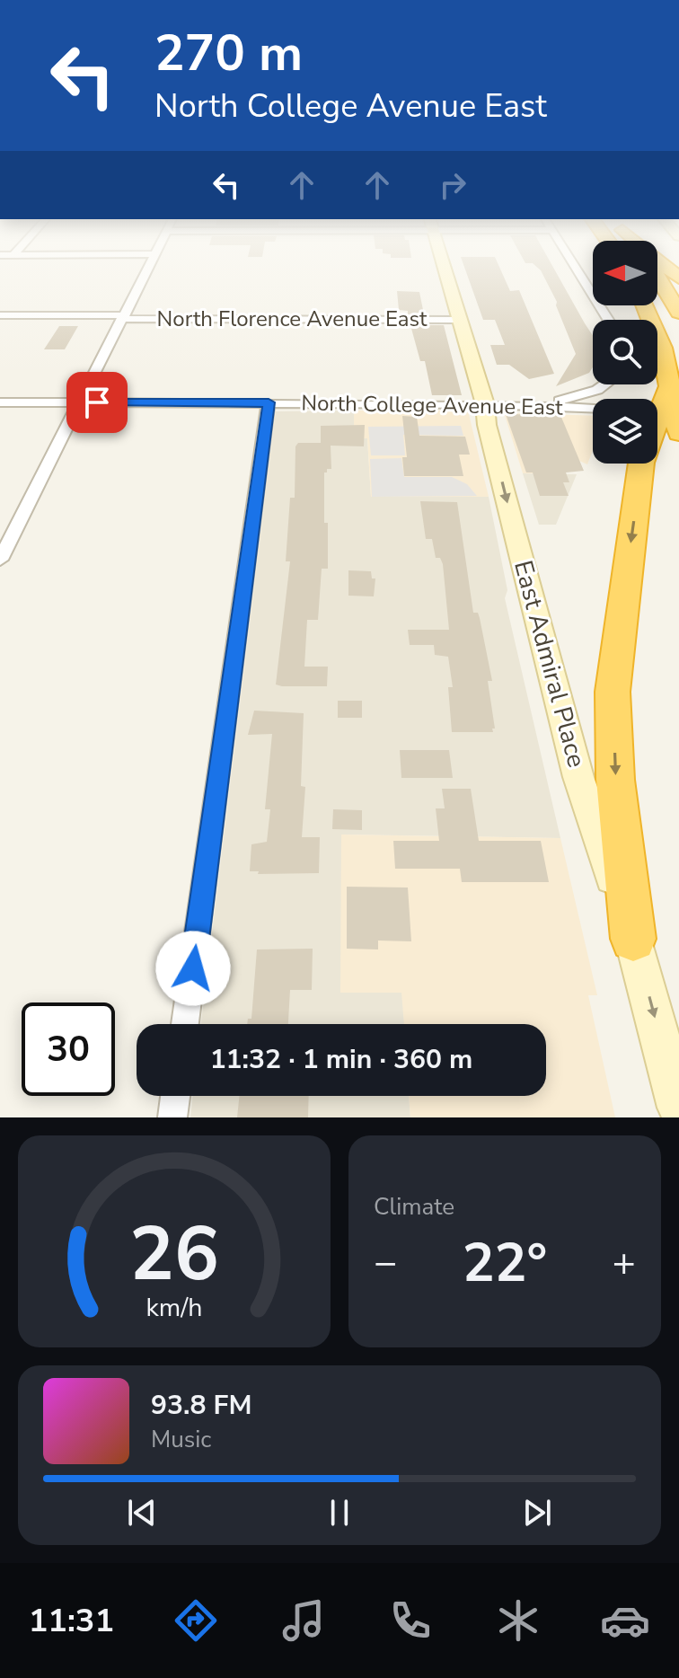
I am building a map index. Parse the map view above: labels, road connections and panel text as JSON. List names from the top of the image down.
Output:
{
  "streets": {
    "main road": ["East Admiral Place"],
    "street": ["North Florence Avenue East", "North College Avenue East"]
  },
  "crossings": [
    ["North Florence Avenue East", "East Admiral Place"],
    ["North College Avenue East", "East Admiral Place"]
  ],
  "one_way": ["East Admiral Place"],
  "north": "left",
  "page": {
    "turn": ["270 m", "North College Avenue East"],
    "limit": "30",
    "trip": "11:32 · 1 min · 360 m",
    "tile": "Climate",
    "heat": ["−", "22°", "+"],
    "song": ["93.8 FM", "Music"],
    "tabs": "11:31",
    "gauge": ["26", "km/h"]
  }
}
